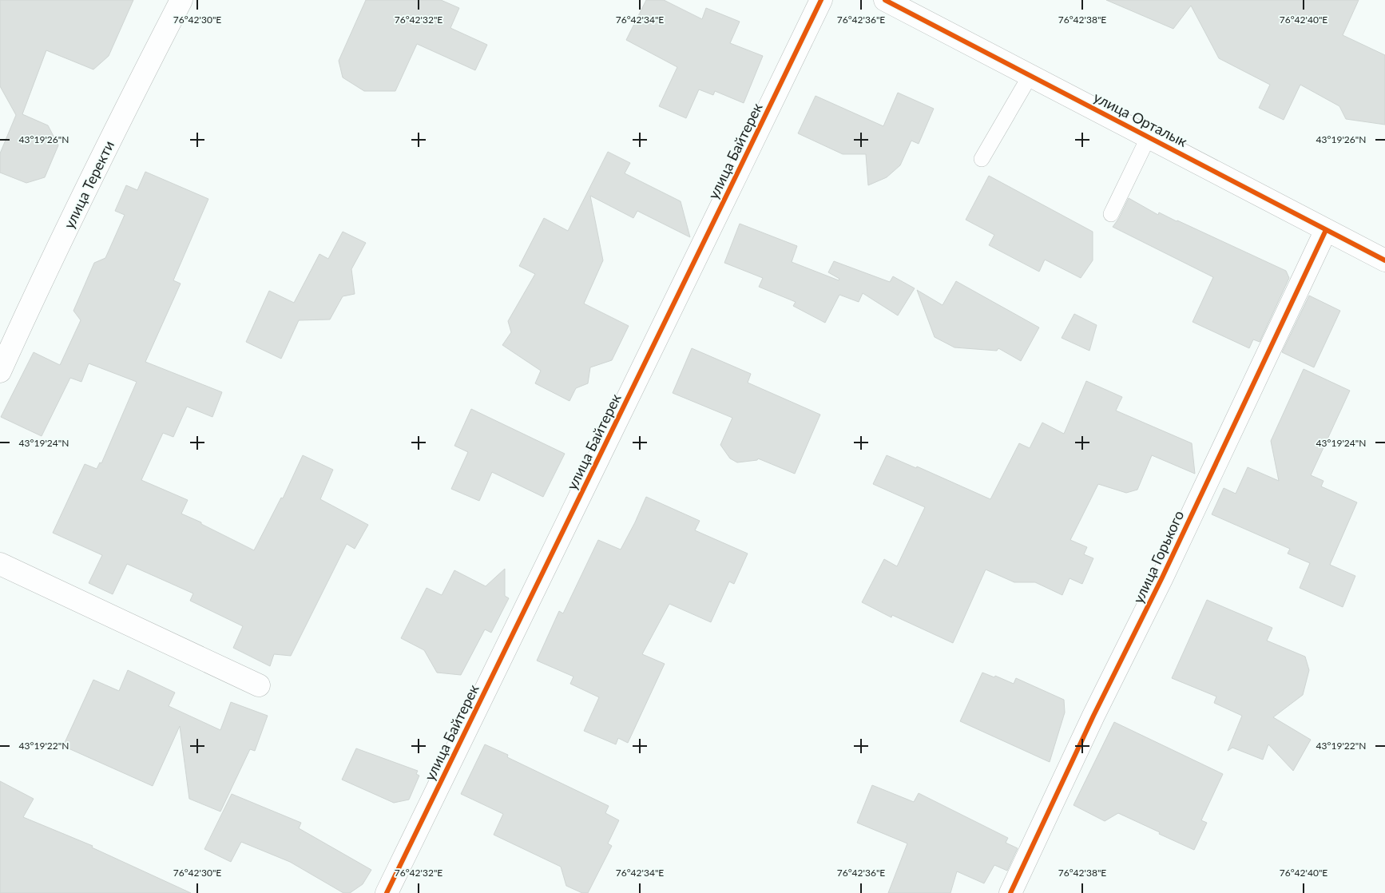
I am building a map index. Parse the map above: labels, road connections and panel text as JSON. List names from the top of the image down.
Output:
{
  "streets": {
    "street": [
      "улица Орталык",
      "улица Байтерек",
      "улица Теректи",
      "улица Горького"
    ]
  },
  "crossings": [
    ["улица Орталык", "улица Горького"]
  ],
  "coordinates": [
    "76°42'30\"E",
    "76°42'32\"E",
    "76°42'34\"E",
    "76°42'36\"E",
    "76°42'38\"E",
    "76°42'40\"E",
    "43°19'26\"N",
    "43°19'24\"N",
    "43°19'22\"N"
  ]
}
